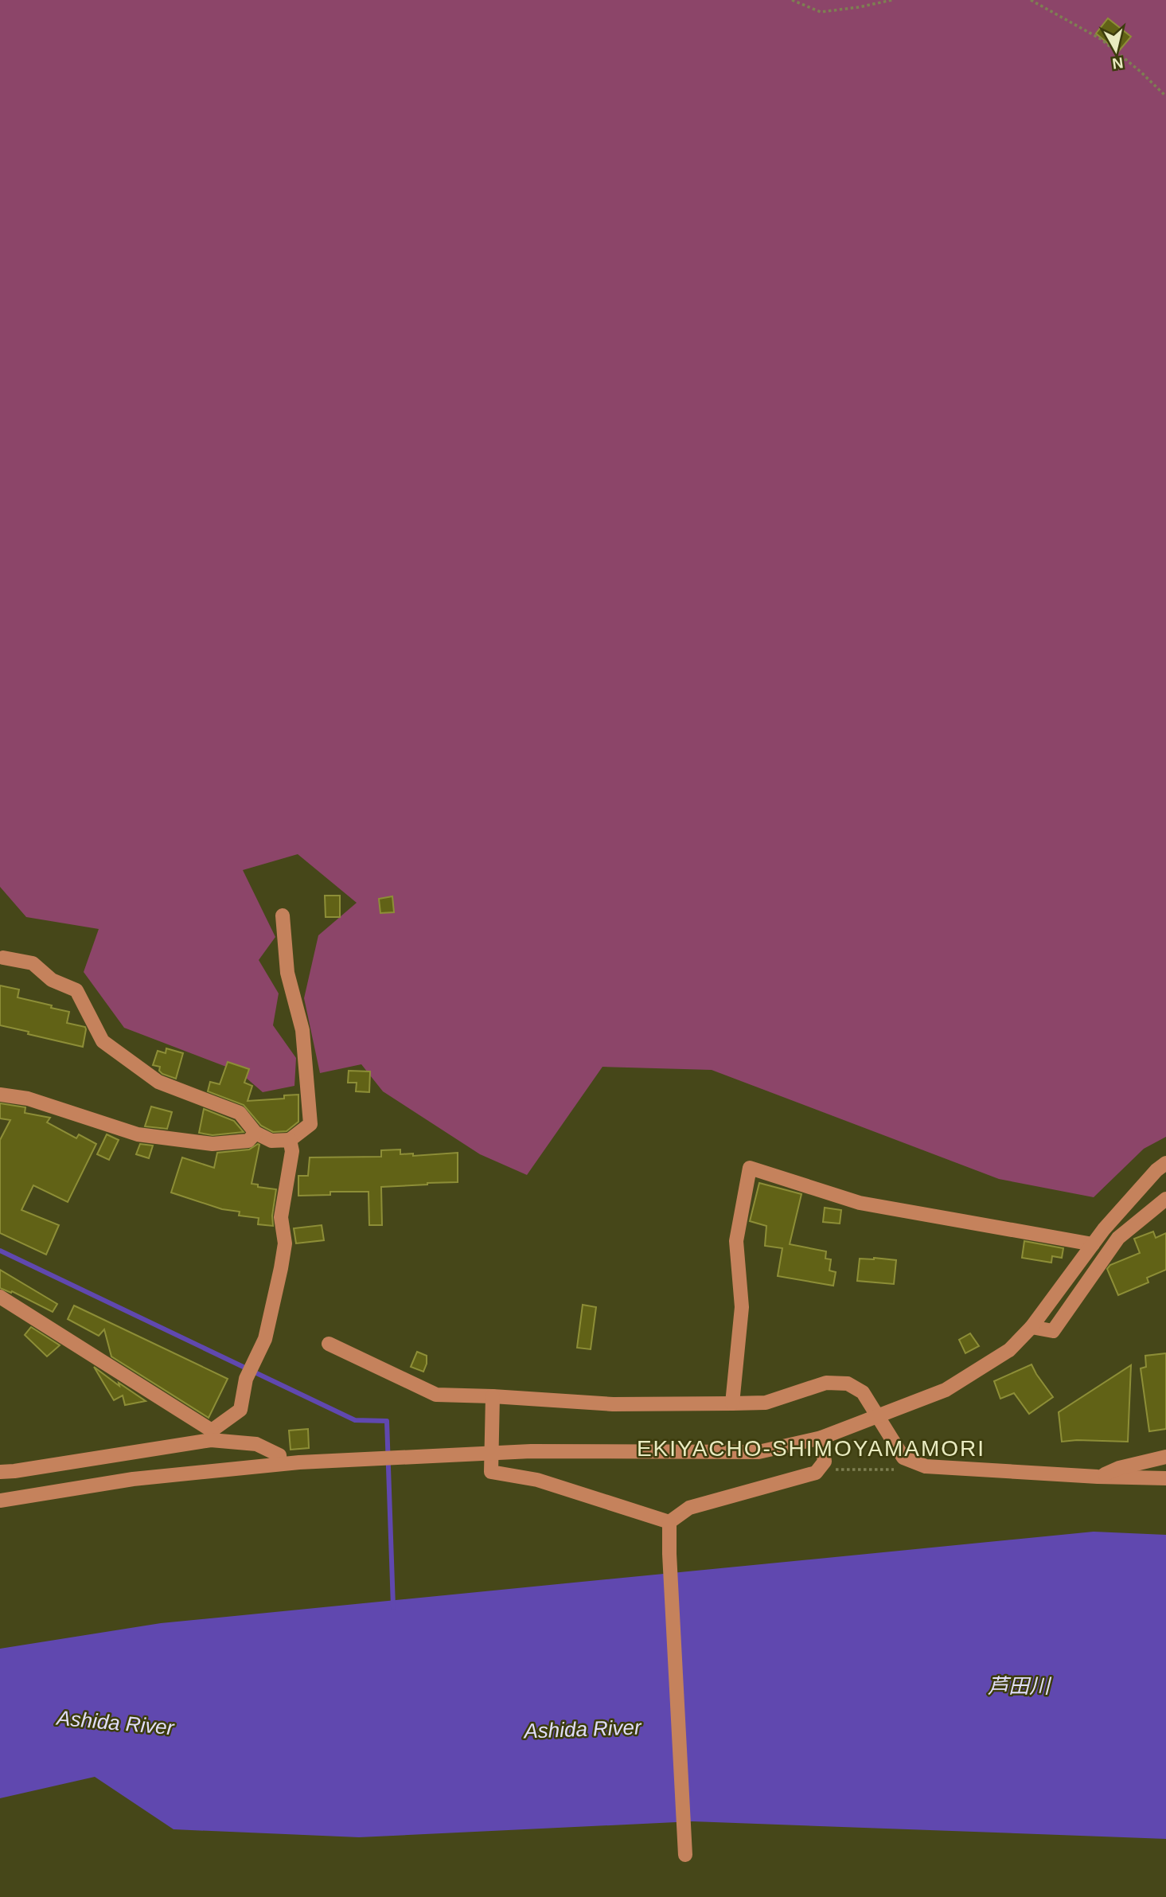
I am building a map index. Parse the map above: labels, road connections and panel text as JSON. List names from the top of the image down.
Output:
{
  "districts": ["EKIYACHO-SHIMOYAMAMORI"],
  "water": ["芦田川", "Ashida River"],
  "north": "bottom"
}
